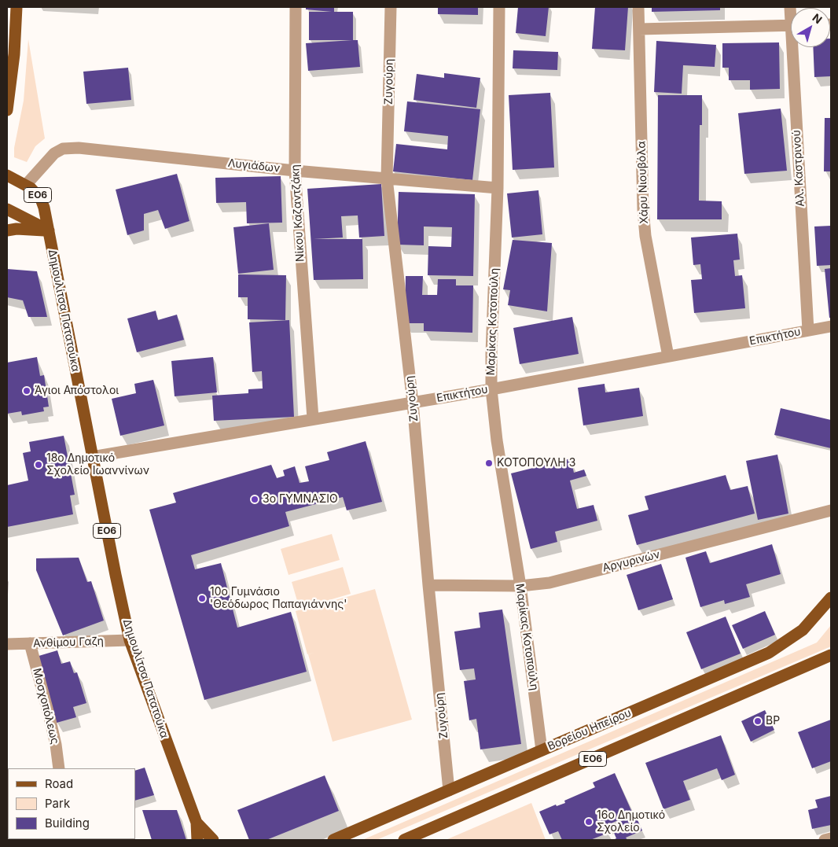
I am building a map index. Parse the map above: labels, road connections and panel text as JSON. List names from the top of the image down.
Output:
{
  "streets": {
    "main road": ["ΕΟ6", "Δημουλίτσα Πατατούκα", "Βορείου Ηπείρου"],
    "street": [
      "Ζυγούρη",
      "Λυγιάδων",
      "Αλ. Καστρινού",
      "Χάρυ Νιουβόλα",
      "Νίκου Καζαντζάκη",
      "Μαρίκας Κοτοπούλη",
      "Επικτήτου",
      "Αργυρινών",
      "Ανθίμου Γαζη",
      "Μοσχοπόλεως"
    ]
  },
  "crossings": [
    ["Ζυγούρη", "Λυγιάδων"],
    ["Ζυγούρη", "Επικτήτου"],
    ["Ζυγούρη", "Αργυρινών"],
    ["Ζυγούρη", "Βορείου Ηπείρου"],
    ["Λυγιάδων", "Νίκου Καζαντζάκη"],
    ["Λυγιάδων", "Δημουλίτσα Πατατούκα"],
    ["Λυγιάδων", "Μαρίκας Κοτοπούλη"],
    ["Αλ. Καστρινού", "Επικτήτου"],
    ["Χάρυ Νιουβόλα", "Επικτήτου"],
    ["ΕΟ6", "Δημουλίτσα Πατατούκα"],
    ["Νίκου Καζαντζάκη", "Επικτήτου"],
    ["Δημουλίτσα Πατατούκα", "Επικτήτου"],
    ["Δημουλίτσα Πατατούκα", "Ανθίμου Γαζη"],
    ["Μαρίκας Κοτοπούλη", "Επικτήτου"],
    ["Μαρίκας Κοτοπούλη", "Αργυρινών"],
    ["Μαρίκας Κοτοπούλη", "Βορείου Ηπείρου"],
    ["Ανθίμου Γαζη", "Μοσχοπόλεως"]
  ],
  "places": [
    "Άγιοι Απόστολοι",
    "ΚΟΤΟΠΟΥΛΗ 3",
    "18ο Δημοτικό Σχολείο Ιωαννίνων",
    "3ο ΓΥΜΝΑΣΙΟ",
    "10ο Γυμνάσιο 'Θεόδωρος Παπαγιάννης'",
    "BP",
    "16ο Δημοτικό Σχολείο"
  ],
  "legend": ["Road", "Park", "Building"],
  "north": "top right"
}
